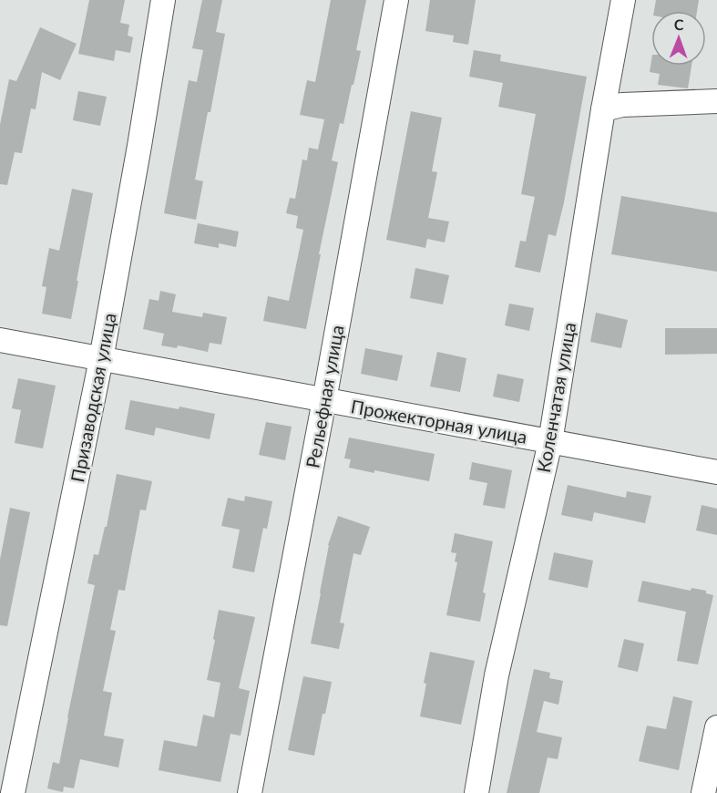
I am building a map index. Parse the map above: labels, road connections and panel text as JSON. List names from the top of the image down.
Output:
{
  "streets": {
    "street": [
      "Рельефная улица",
      "Призаводская улица",
      "Коленчатая улица",
      "Прожекторная улица"
    ]
  },
  "crossings": [
    ["Рельефная улица", "Прожекторная улица"],
    ["Призаводская улица", "Прожекторная улица"],
    ["Коленчатая улица", "Прожекторная улица"]
  ],
  "north": "top"
}
